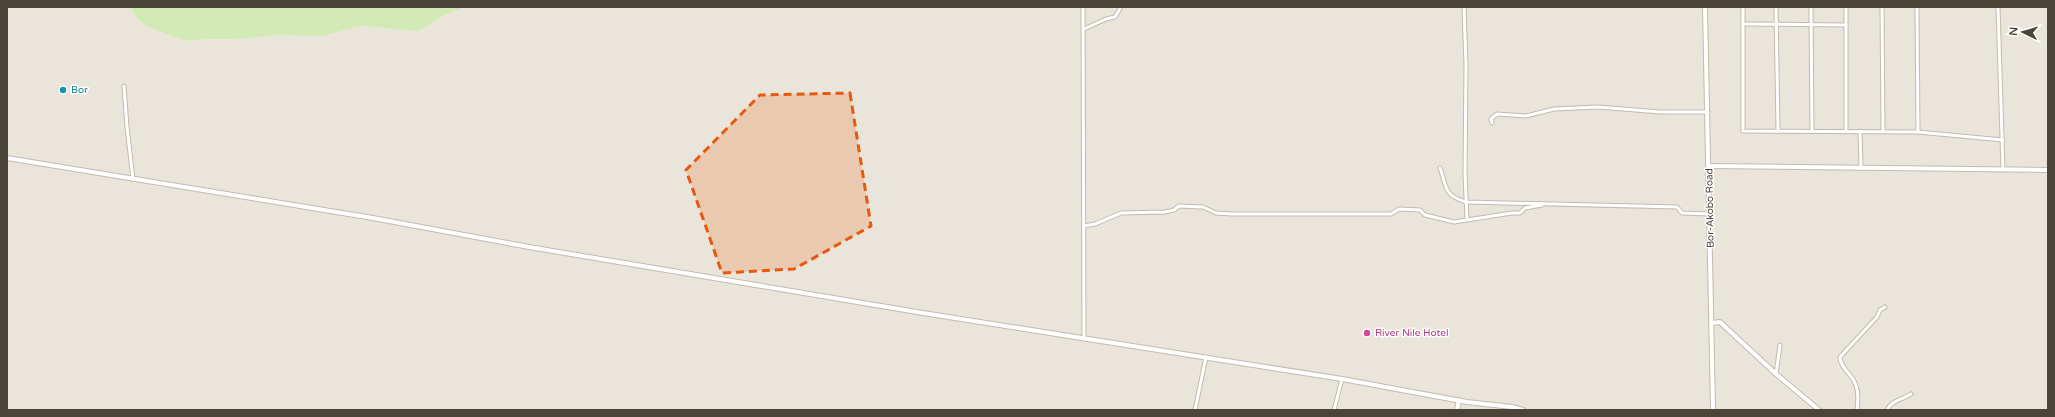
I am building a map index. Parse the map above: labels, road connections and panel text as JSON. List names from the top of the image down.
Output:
{
  "streets": {
    "street": ["Bor-Akobo Road"]
  },
  "places": ["Bor", "River Nile Hotel"],
  "north": "left"
}
